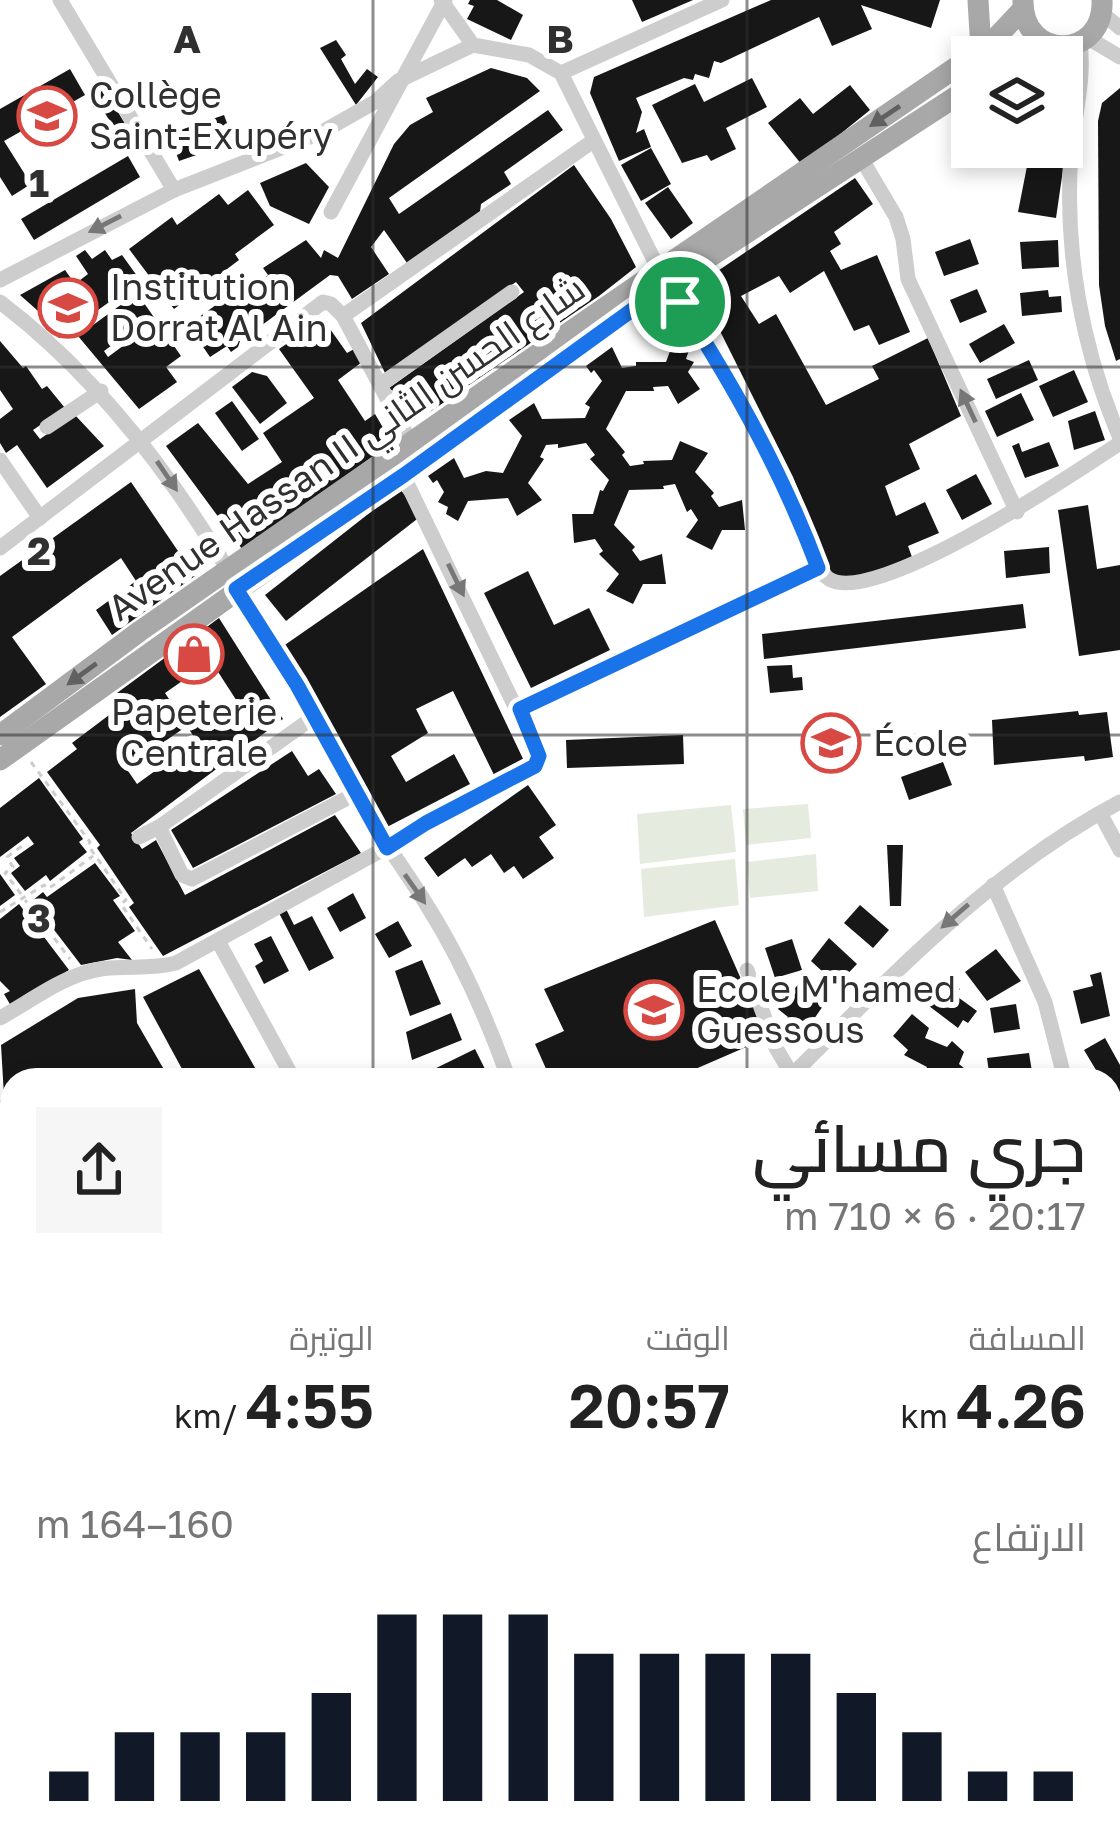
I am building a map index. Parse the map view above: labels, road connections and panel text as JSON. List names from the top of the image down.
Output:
{
  "streets": {
    "main road": ["Avenue Hassan II شارع الحسن الثاني"]
  },
  "places": {
    "school or university": [
      "Collège Saint-Exupéry",
      "Institution Dorrat Al Ain",
      "École",
      "Ecole M'hamed Guessous"
    ],
    "shop": ["Papeterie Centrale"]
  },
  "page": {
    "heading": ["جري مسائي", "20:17 · 6 × 710 m"],
    "stats": [
      ["المسافة", "4.26 km"],
      ["الوقت", "20:57"],
      ["الوتيرة", "4:55 /km"]
    ],
    "chart": ["الارتفاع", "160–164 m"]
  },
  "grid": {
    "columns": ["A", "B"],
    "rows": ["1", "2", "3"]
  }
}
